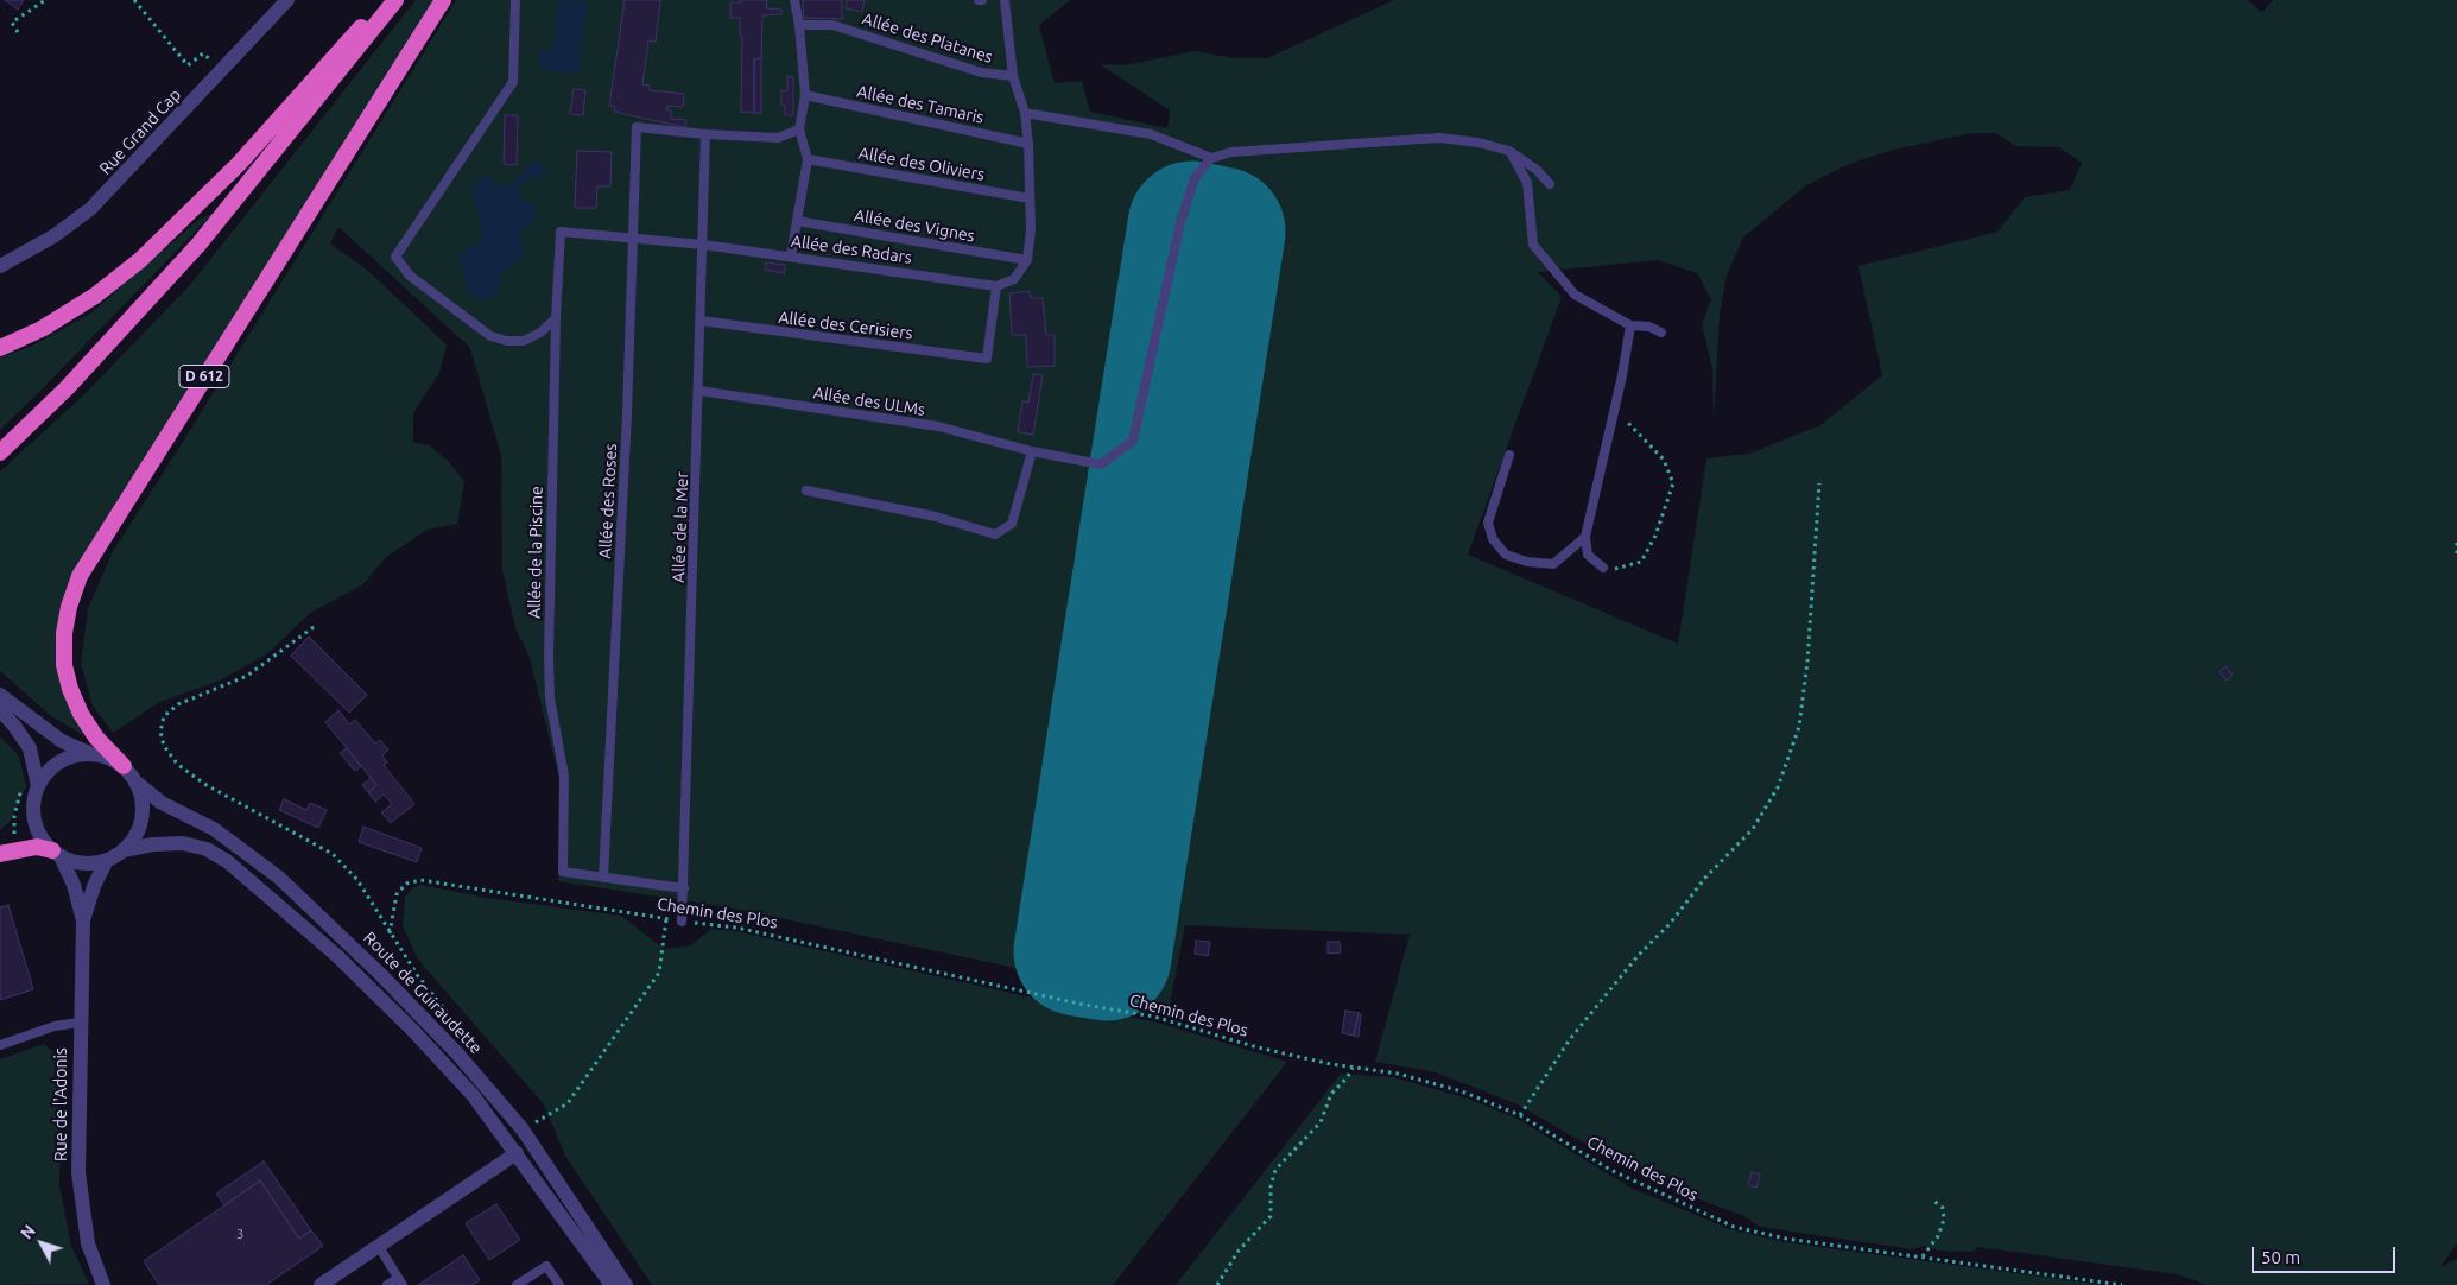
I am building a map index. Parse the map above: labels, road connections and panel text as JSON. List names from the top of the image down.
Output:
{
  "streets": {
    "highway": ["D 612"],
    "street": ["Rue Grand Cap", "Route de Guiraudette", "Rue de l'Adonis"],
    "lane": [
      "Allée des Platanes",
      "Allée des Tamaris",
      "Allée des Oliviers",
      "Allée des Vignes",
      "Allée des Radars",
      "Allée des Cerisiers",
      "Allée des ULMs",
      "Allée des Roses",
      "Allée de la Mer",
      "Allée de la Piscine"
    ],
    "path": ["Chemin des Plos"]
  },
  "crossings": [
    ["Allée des Radars", "Allée des Cerisiers"],
    ["Allée des Radars", "Allée des Roses"],
    ["Allée des Radars", "Allée de la Mer"],
    ["Allée des Radars", "Allée de la Piscine"],
    ["Allée des Cerisiers", "Allée de la Mer"],
    ["D 612", "Route de Guiraudette"],
    ["D 612", "Rue de l'Adonis"],
    ["Allée des ULMs", "Allée de la Mer"],
    ["Allée des Roses", "Allée de la Mer"],
    ["Allée des Roses", "Allée de la Piscine"],
    ["Allée de la Mer", "Chemin des Plos"],
    ["Route de Guiraudette", "Rue de l'Adonis"]
  ],
  "house_numbers": ["3"],
  "scale_bar": "50 m",
  "north": "top left"
}
